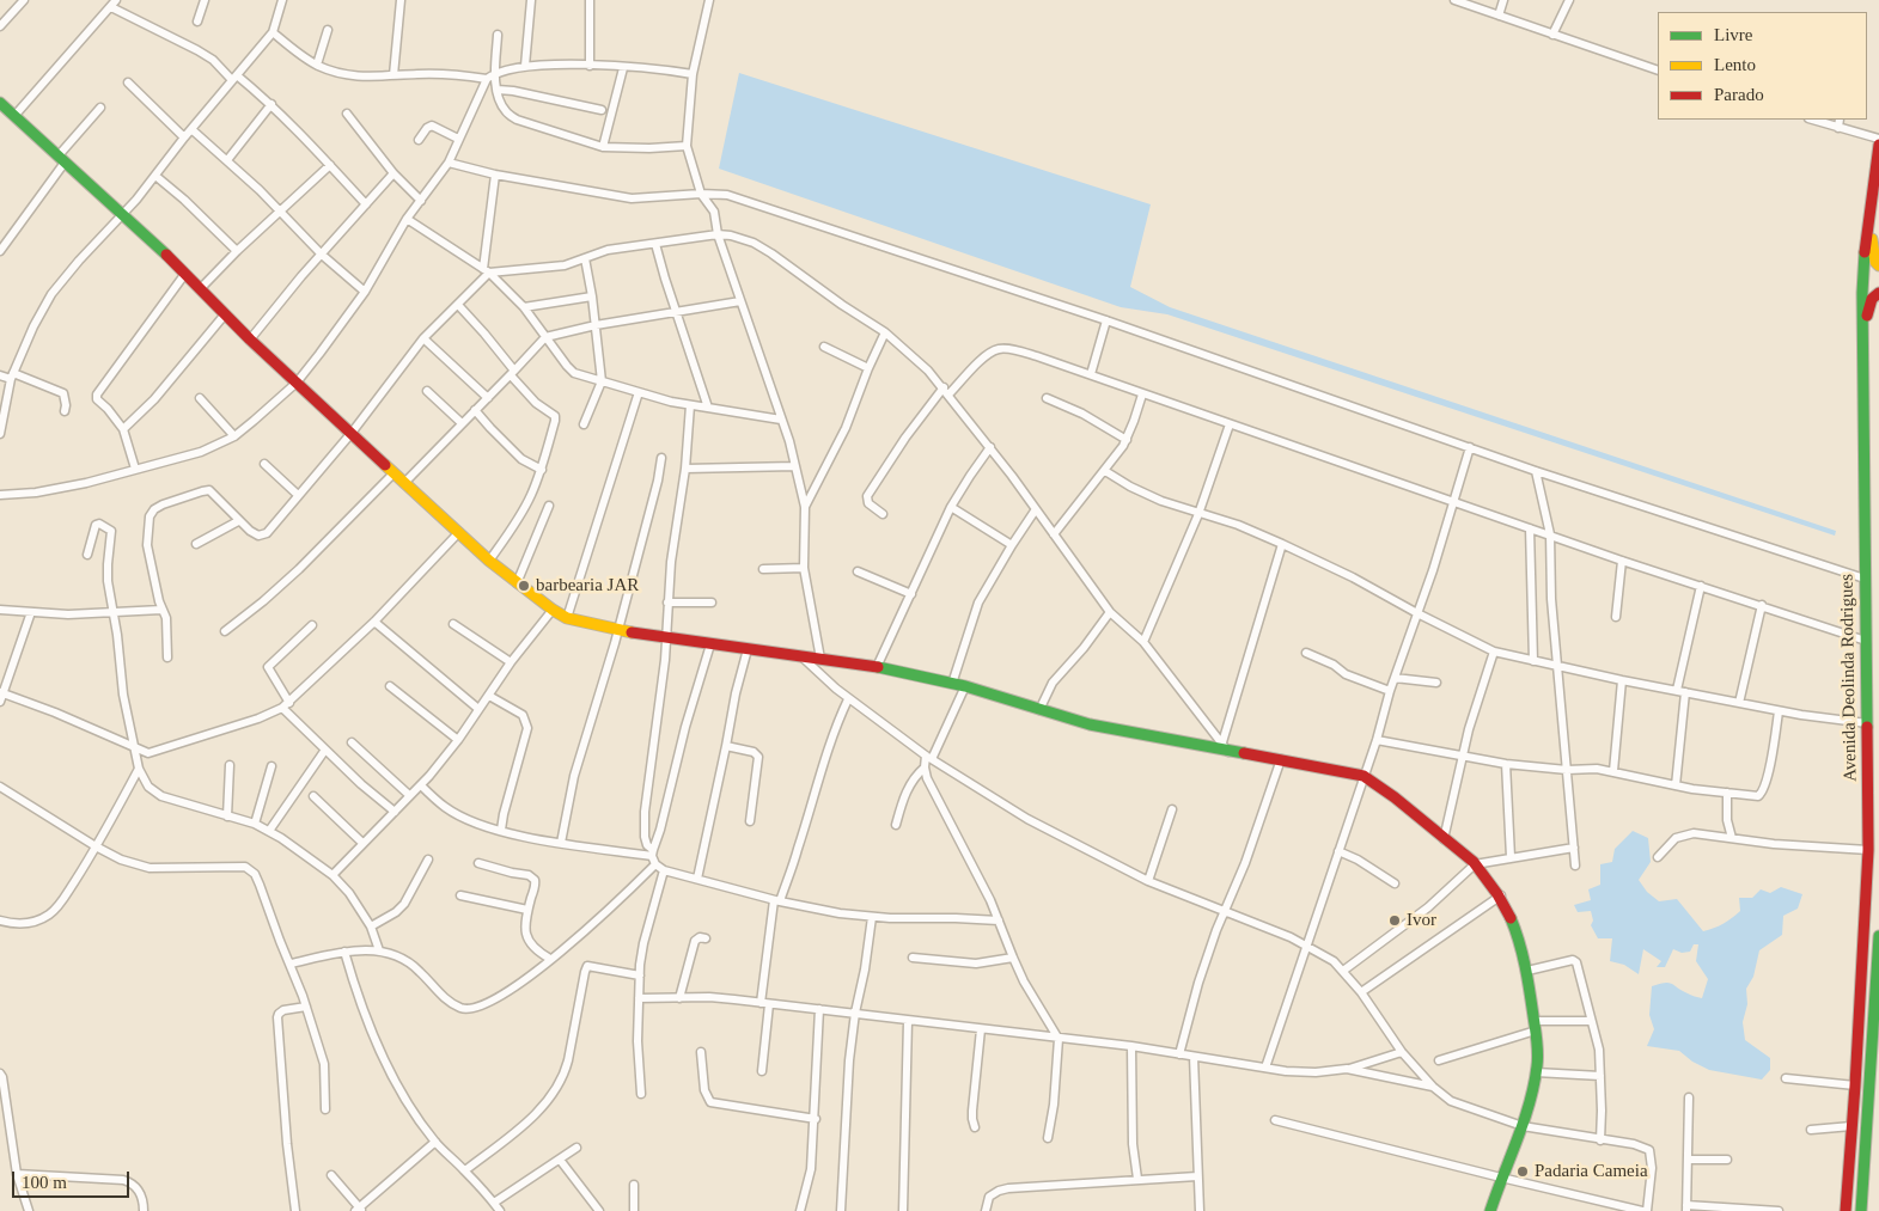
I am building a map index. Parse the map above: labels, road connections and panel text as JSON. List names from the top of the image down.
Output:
{
  "streets": {
    "main road": ["Avenida Deolinda Rodrigues"]
  },
  "places": ["barbearia JAR", "Ivor", "Padaria Cameia"],
  "legend": ["Livre", "Lento", "Parado"],
  "scale_bar": "100 m"
}
